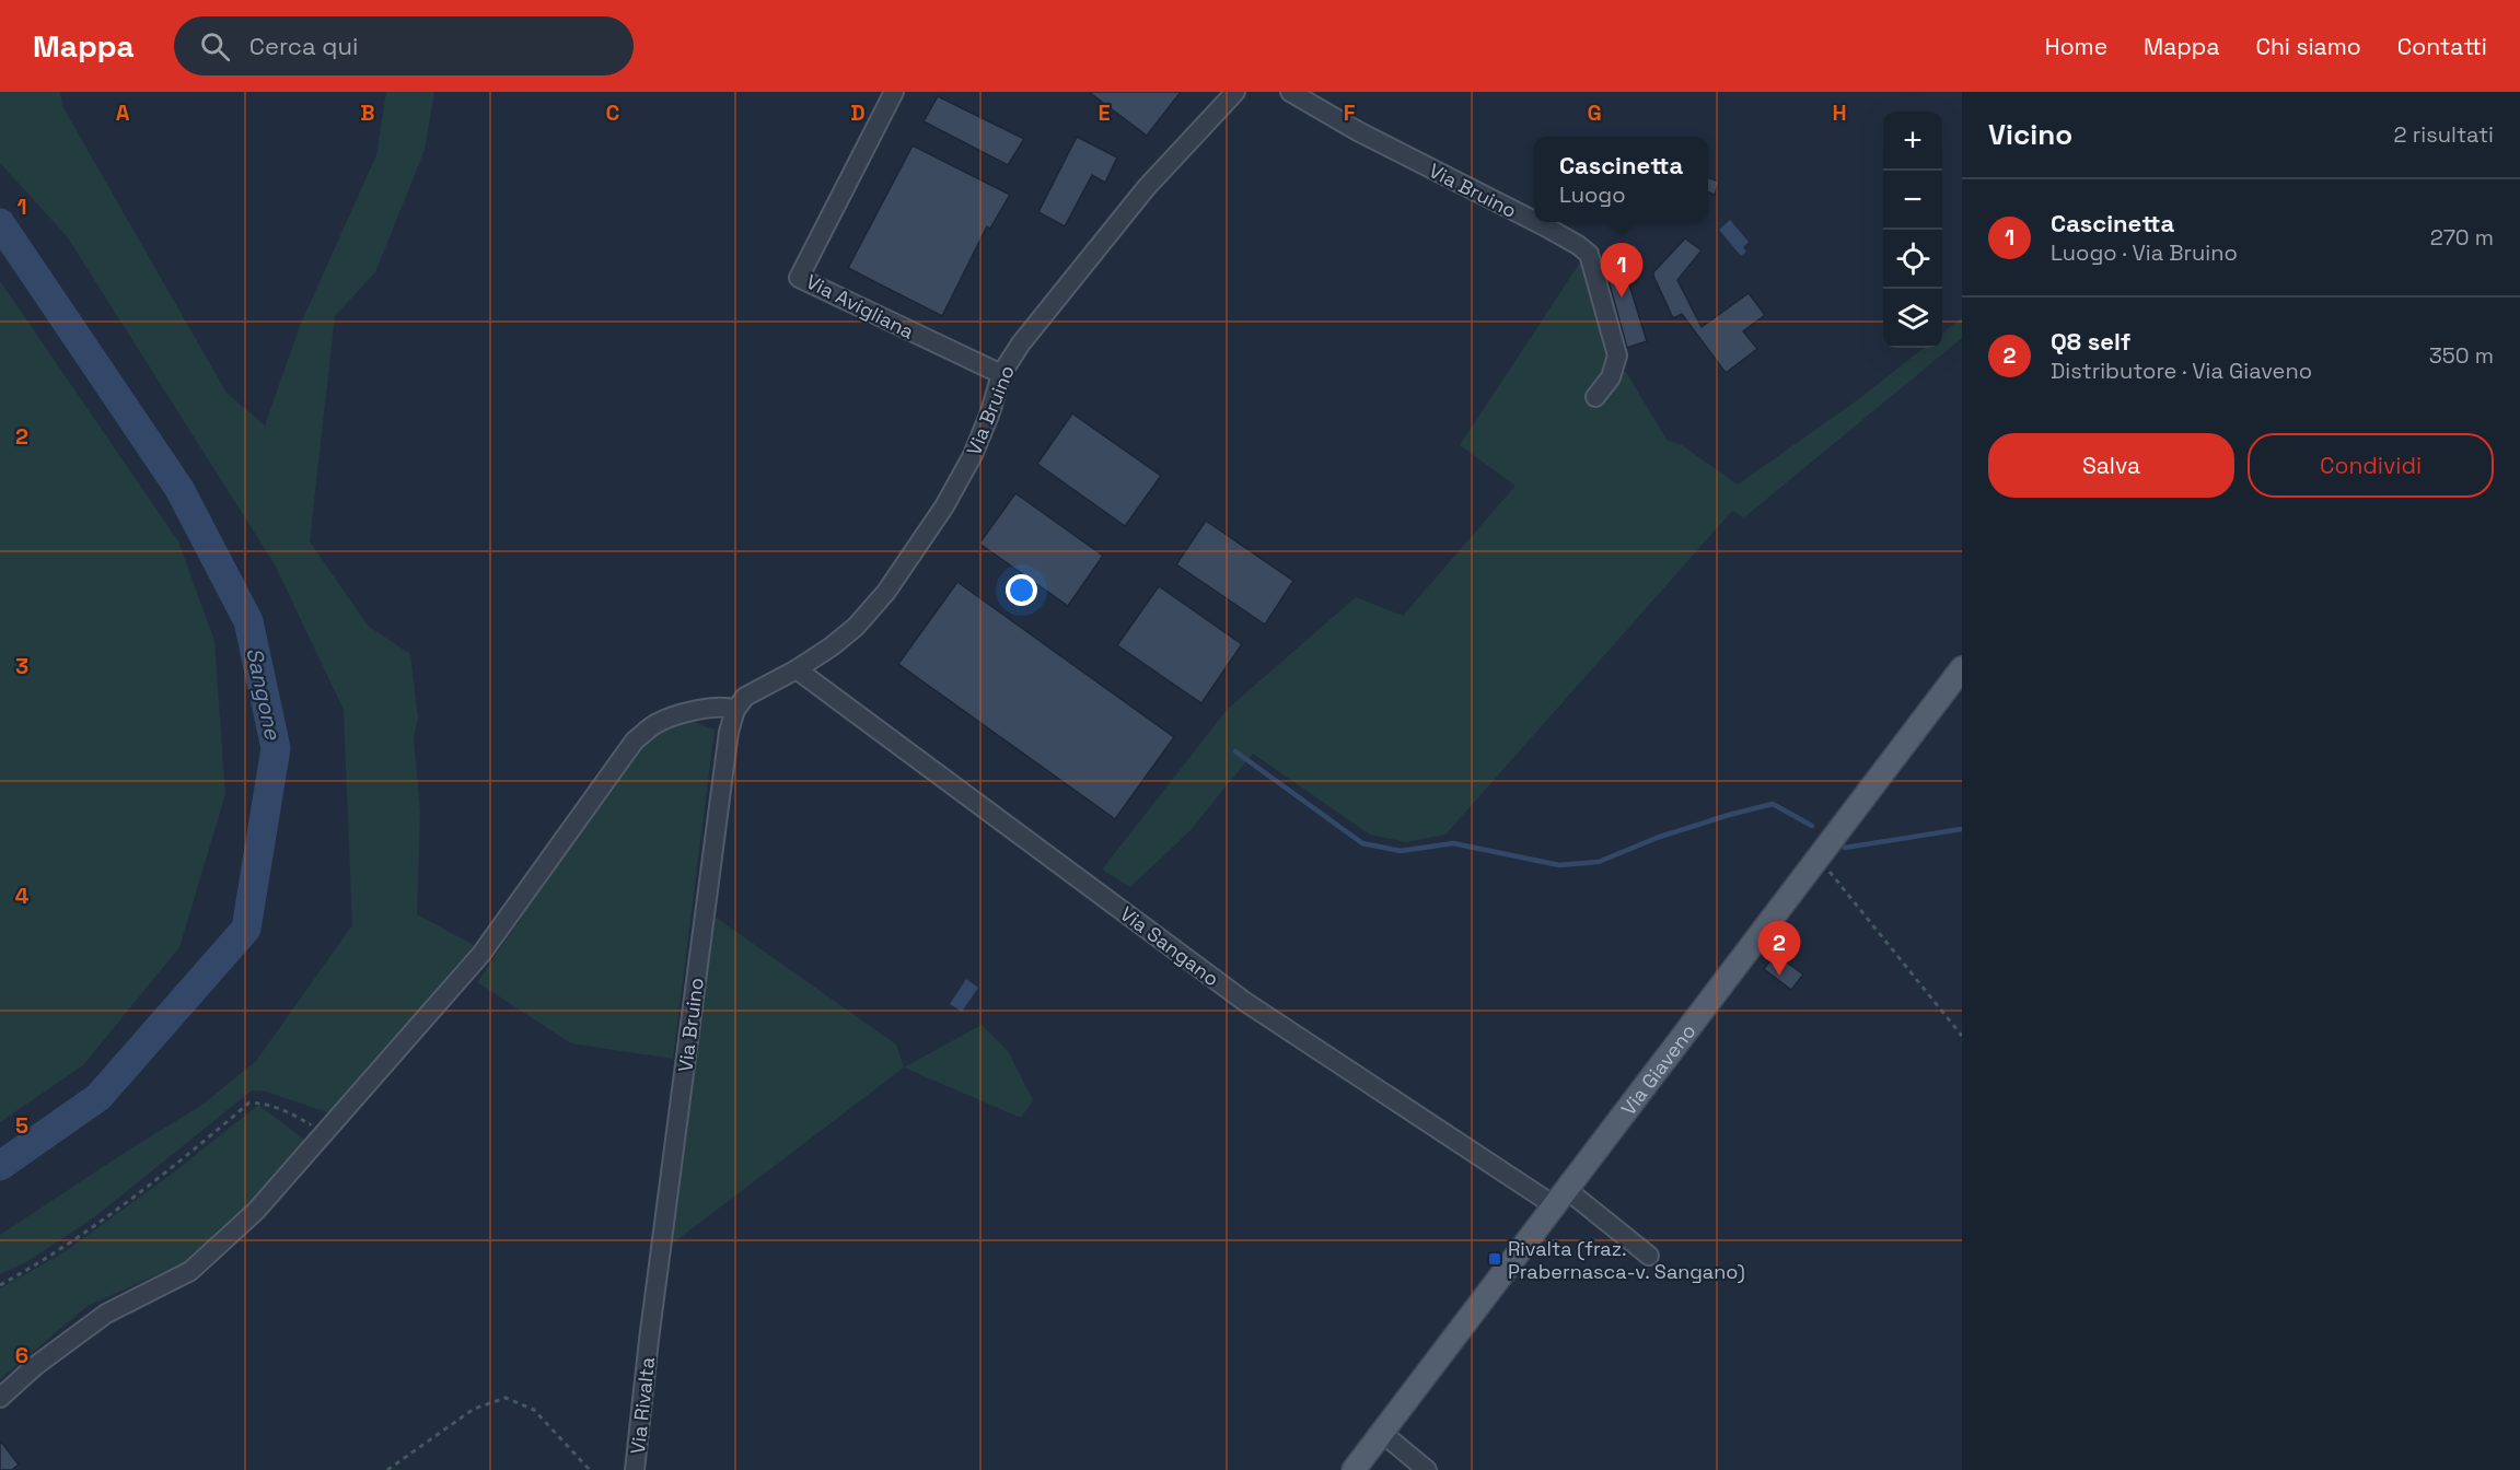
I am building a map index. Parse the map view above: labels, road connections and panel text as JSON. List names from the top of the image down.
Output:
{
  "streets": {
    "main road": ["Via Giaveno"],
    "street": [
      "Via Bruino",
      "Via Avigliana",
      "Via Sangano",
      "Via Rivalta"
    ]
  },
  "crossings": [
    ["Via Bruino", "Via Avigliana"],
    ["Via Bruino", "Via Sangano"],
    ["Via Bruino", "Via Rivalta"],
    ["Via Sangano", "Via Giaveno"]
  ],
  "water": ["Sangone"],
  "places": {
    "transit": ["Rivalta (fraz. Prabernasca-v. Sangano)"]
  },
  "page": {
    "header": "Mappa",
    "search": "Cerca qui",
    "nav": [
      "Home",
      "Mappa",
      "Chi siamo",
      "Contatti"
    ],
    "heading": ["Vicino", "2 risultati"],
    "map_buttons": ["+", "−"],
    "popup": ["Cascinetta", "Luogo"],
    "list": [
      {
        "mark": "1",
        "name": "Cascinetta",
        "note": "Luogo · Via Bruino",
        "value": "270 m"
      },
      {
        "mark": "2",
        "name": "Q8 self",
        "note": "Distributore · Via Giaveno",
        "value": "350 m"
      }
    ],
    "pins": ["1", "2"],
    "buttons": ["Salva", "Condividi"]
  },
  "grid": {
    "columns": [
      "A",
      "B",
      "C",
      "D",
      "E",
      "F",
      "G",
      "H"
    ],
    "rows": [
      "1",
      "2",
      "3",
      "4",
      "5",
      "6"
    ]
  }
}
